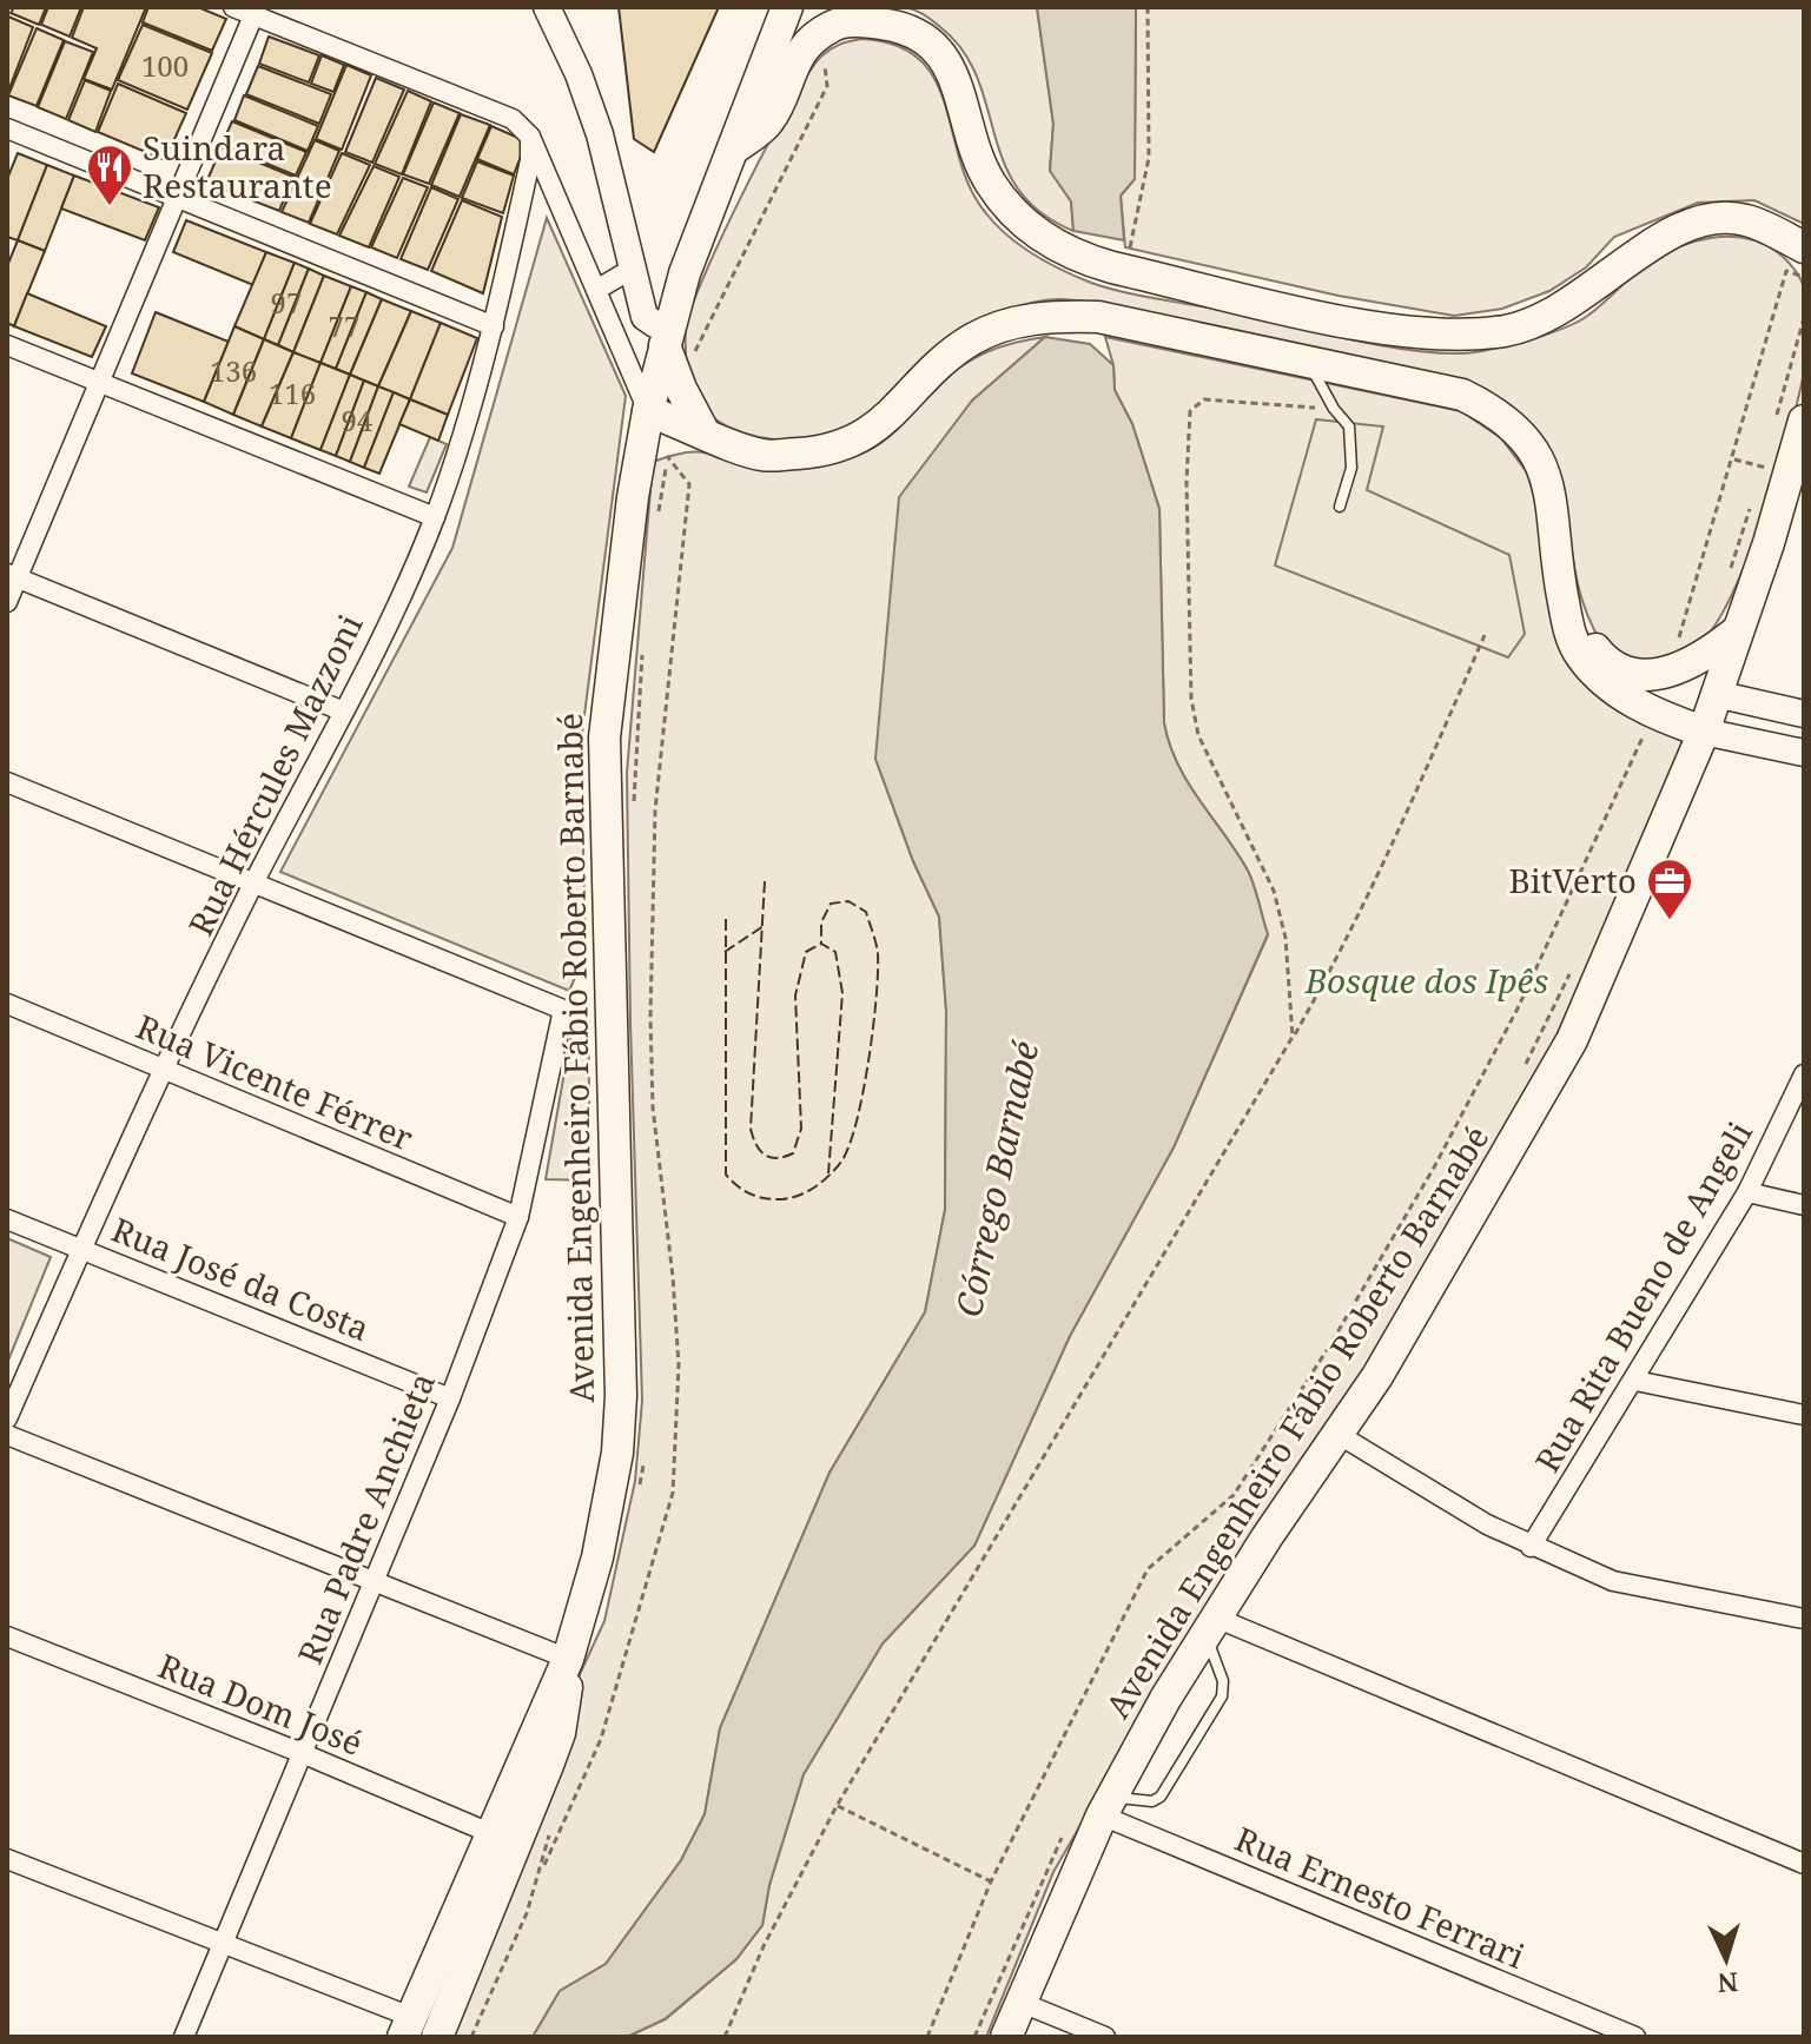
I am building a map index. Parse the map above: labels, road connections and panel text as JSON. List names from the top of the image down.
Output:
{
  "streets": {
    "main road": ["Avenida Engenheiro Fábio Roberto Barnabé"],
    "street": [
      "Rua Hércules Mazzoni",
      "Rua Vicente Férrer",
      "Rua José da Costa",
      "Rua Rita Bueno de Angeli",
      "Rua Padre Anchieta",
      "Rua Dom José",
      "Rua Ernesto Ferrari"
    ]
  },
  "crossings": [
    ["Rua Hércules Mazzoni", "Rua Vicente Férrer"],
    ["Rua Hércules Mazzoni", "Rua José da Costa"],
    ["Rua Hércules Mazzoni", "Rua Padre Anchieta"],
    ["Avenida Engenheiro Fábio Roberto Barnabé", "Rua Dom José"],
    ["Avenida Engenheiro Fábio Roberto Barnabé", "Rua Ernesto Ferrari"],
    ["Rua Vicente Férrer", "Rua Padre Anchieta"],
    ["Rua José da Costa", "Rua Padre Anchieta"],
    ["Rua Padre Anchieta", "Rua Dom José"]
  ],
  "water": ["Córrego Barnabé"],
  "parks": ["Bosque dos Ipês"],
  "places": {
    "restaurant": ["Suindara Restaurante"],
    "office": ["BitVerto"]
  },
  "house_numbers": [
    "100",
    "97",
    "77",
    "136",
    "116",
    "94"
  ],
  "north": "bottom"
}
